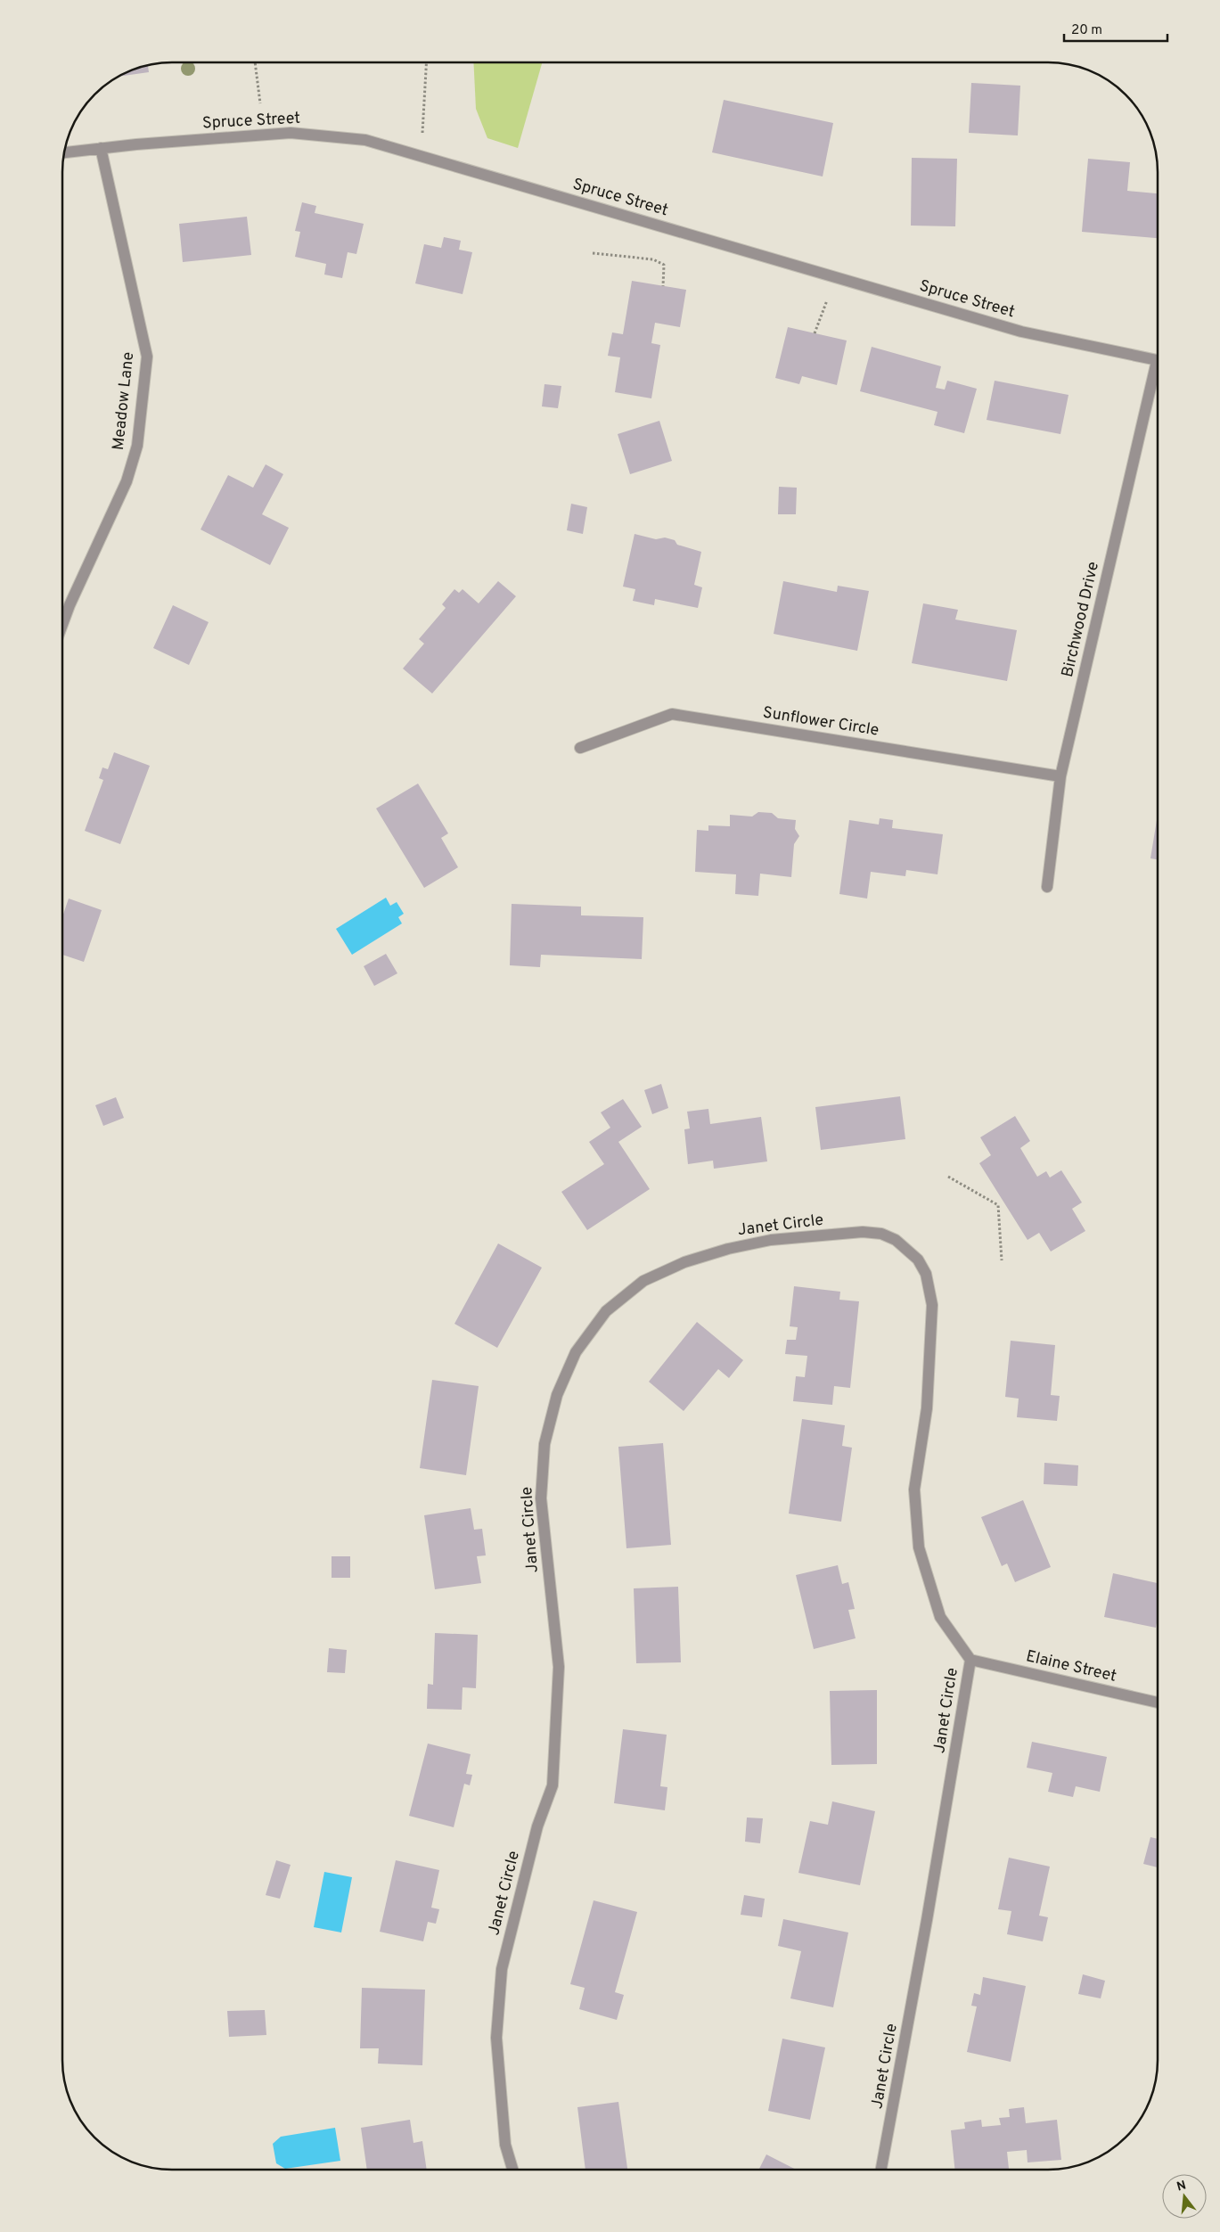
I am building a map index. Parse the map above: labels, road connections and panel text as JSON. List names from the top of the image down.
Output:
{
  "streets": {
    "street": [
      "Spruce Street",
      "Meadow Lane",
      "Birchwood Drive",
      "Sunflower Circle",
      "Janet Circle",
      "Elaine Street"
    ]
  },
  "crossings": [
    ["Spruce Street", "Meadow Lane"],
    ["Birchwood Drive", "Sunflower Circle"],
    ["Janet Circle", "Elaine Street"]
  ],
  "scale_bar": "20 m",
  "north": "top"
}
